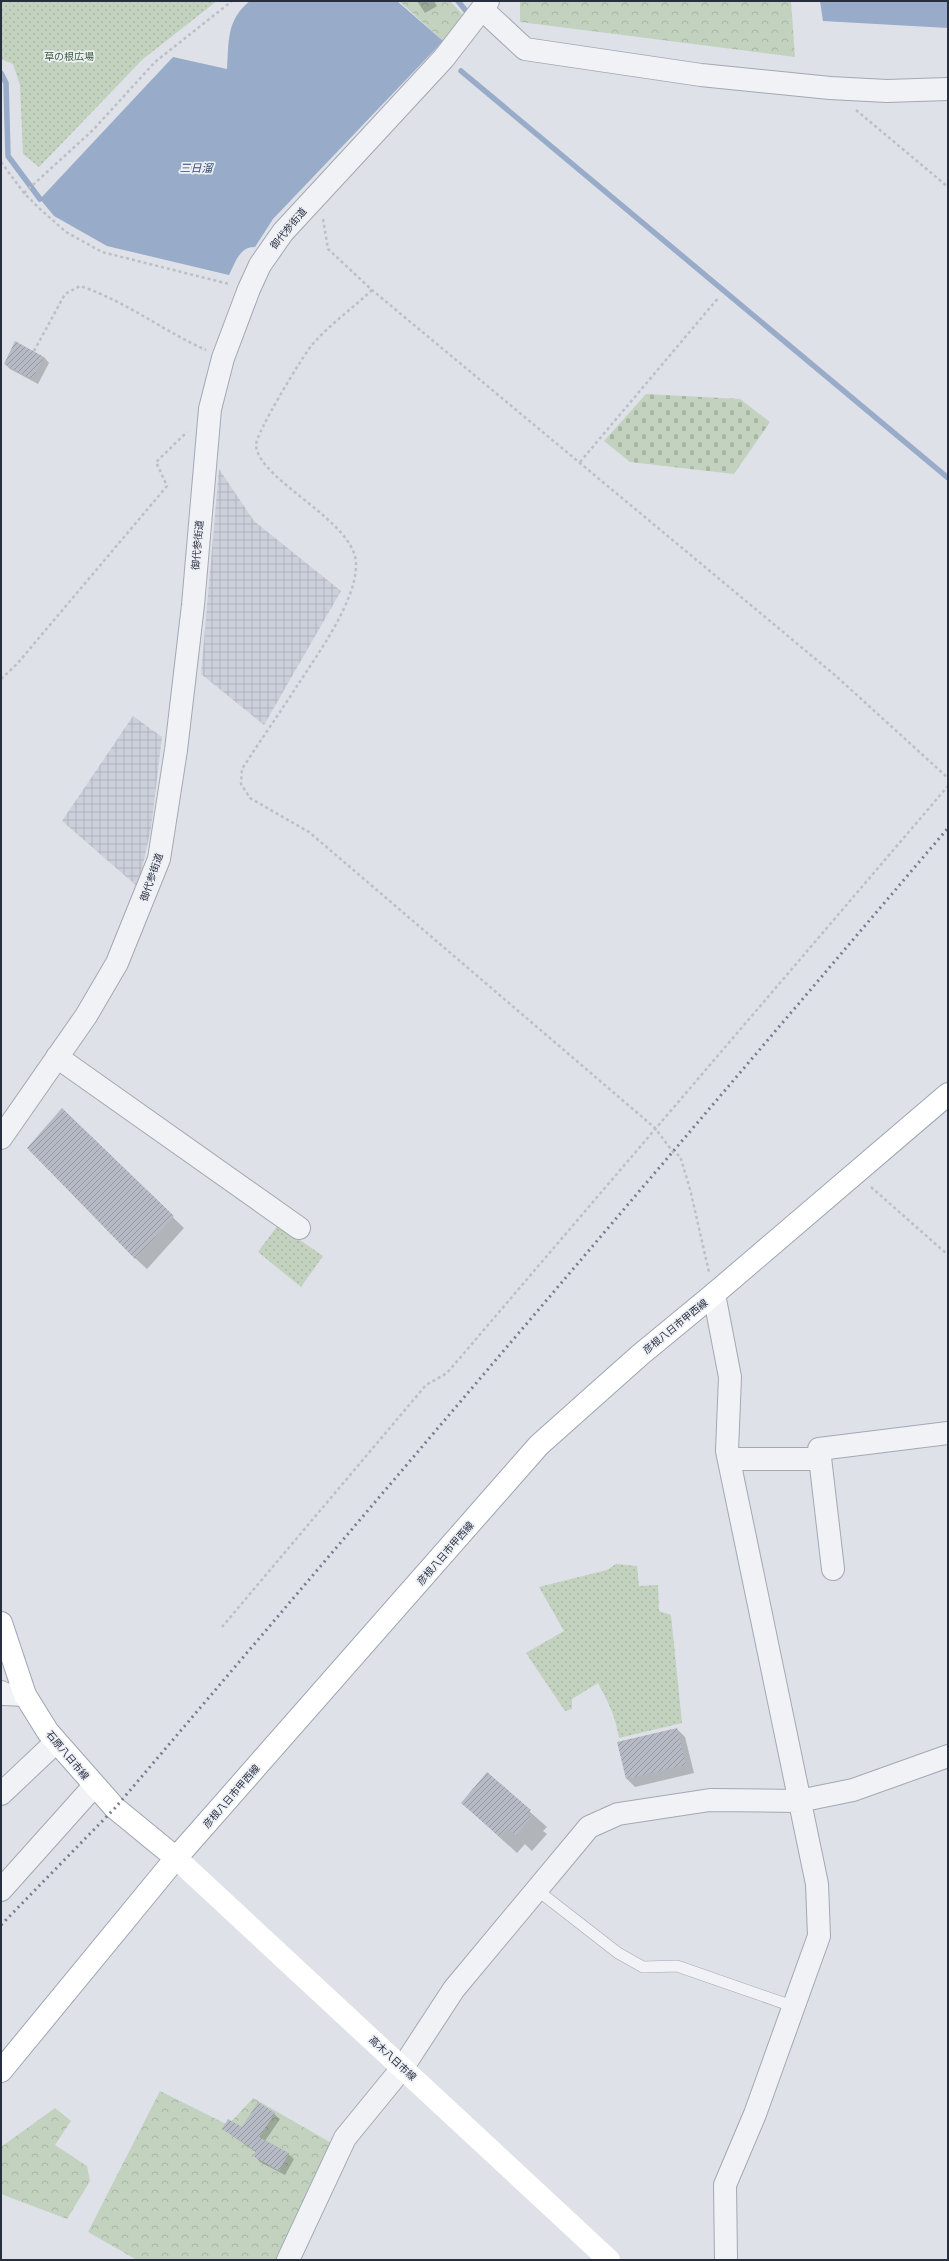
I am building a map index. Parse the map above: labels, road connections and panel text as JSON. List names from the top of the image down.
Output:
{
  "streets": {
    "main road": ["彦根八日市甲西線", "石原八日市線", "高木八日市線"],
    "street": ["御代参街道"]
  },
  "crossings": [
    ["彦根八日市甲西線", "石原八日市線"],
    ["彦根八日市甲西線", "高木八日市線"],
    ["石原八日市線", "高木八日市線"]
  ],
  "water": ["三日溜"],
  "parks": ["草の根広場"]
}
